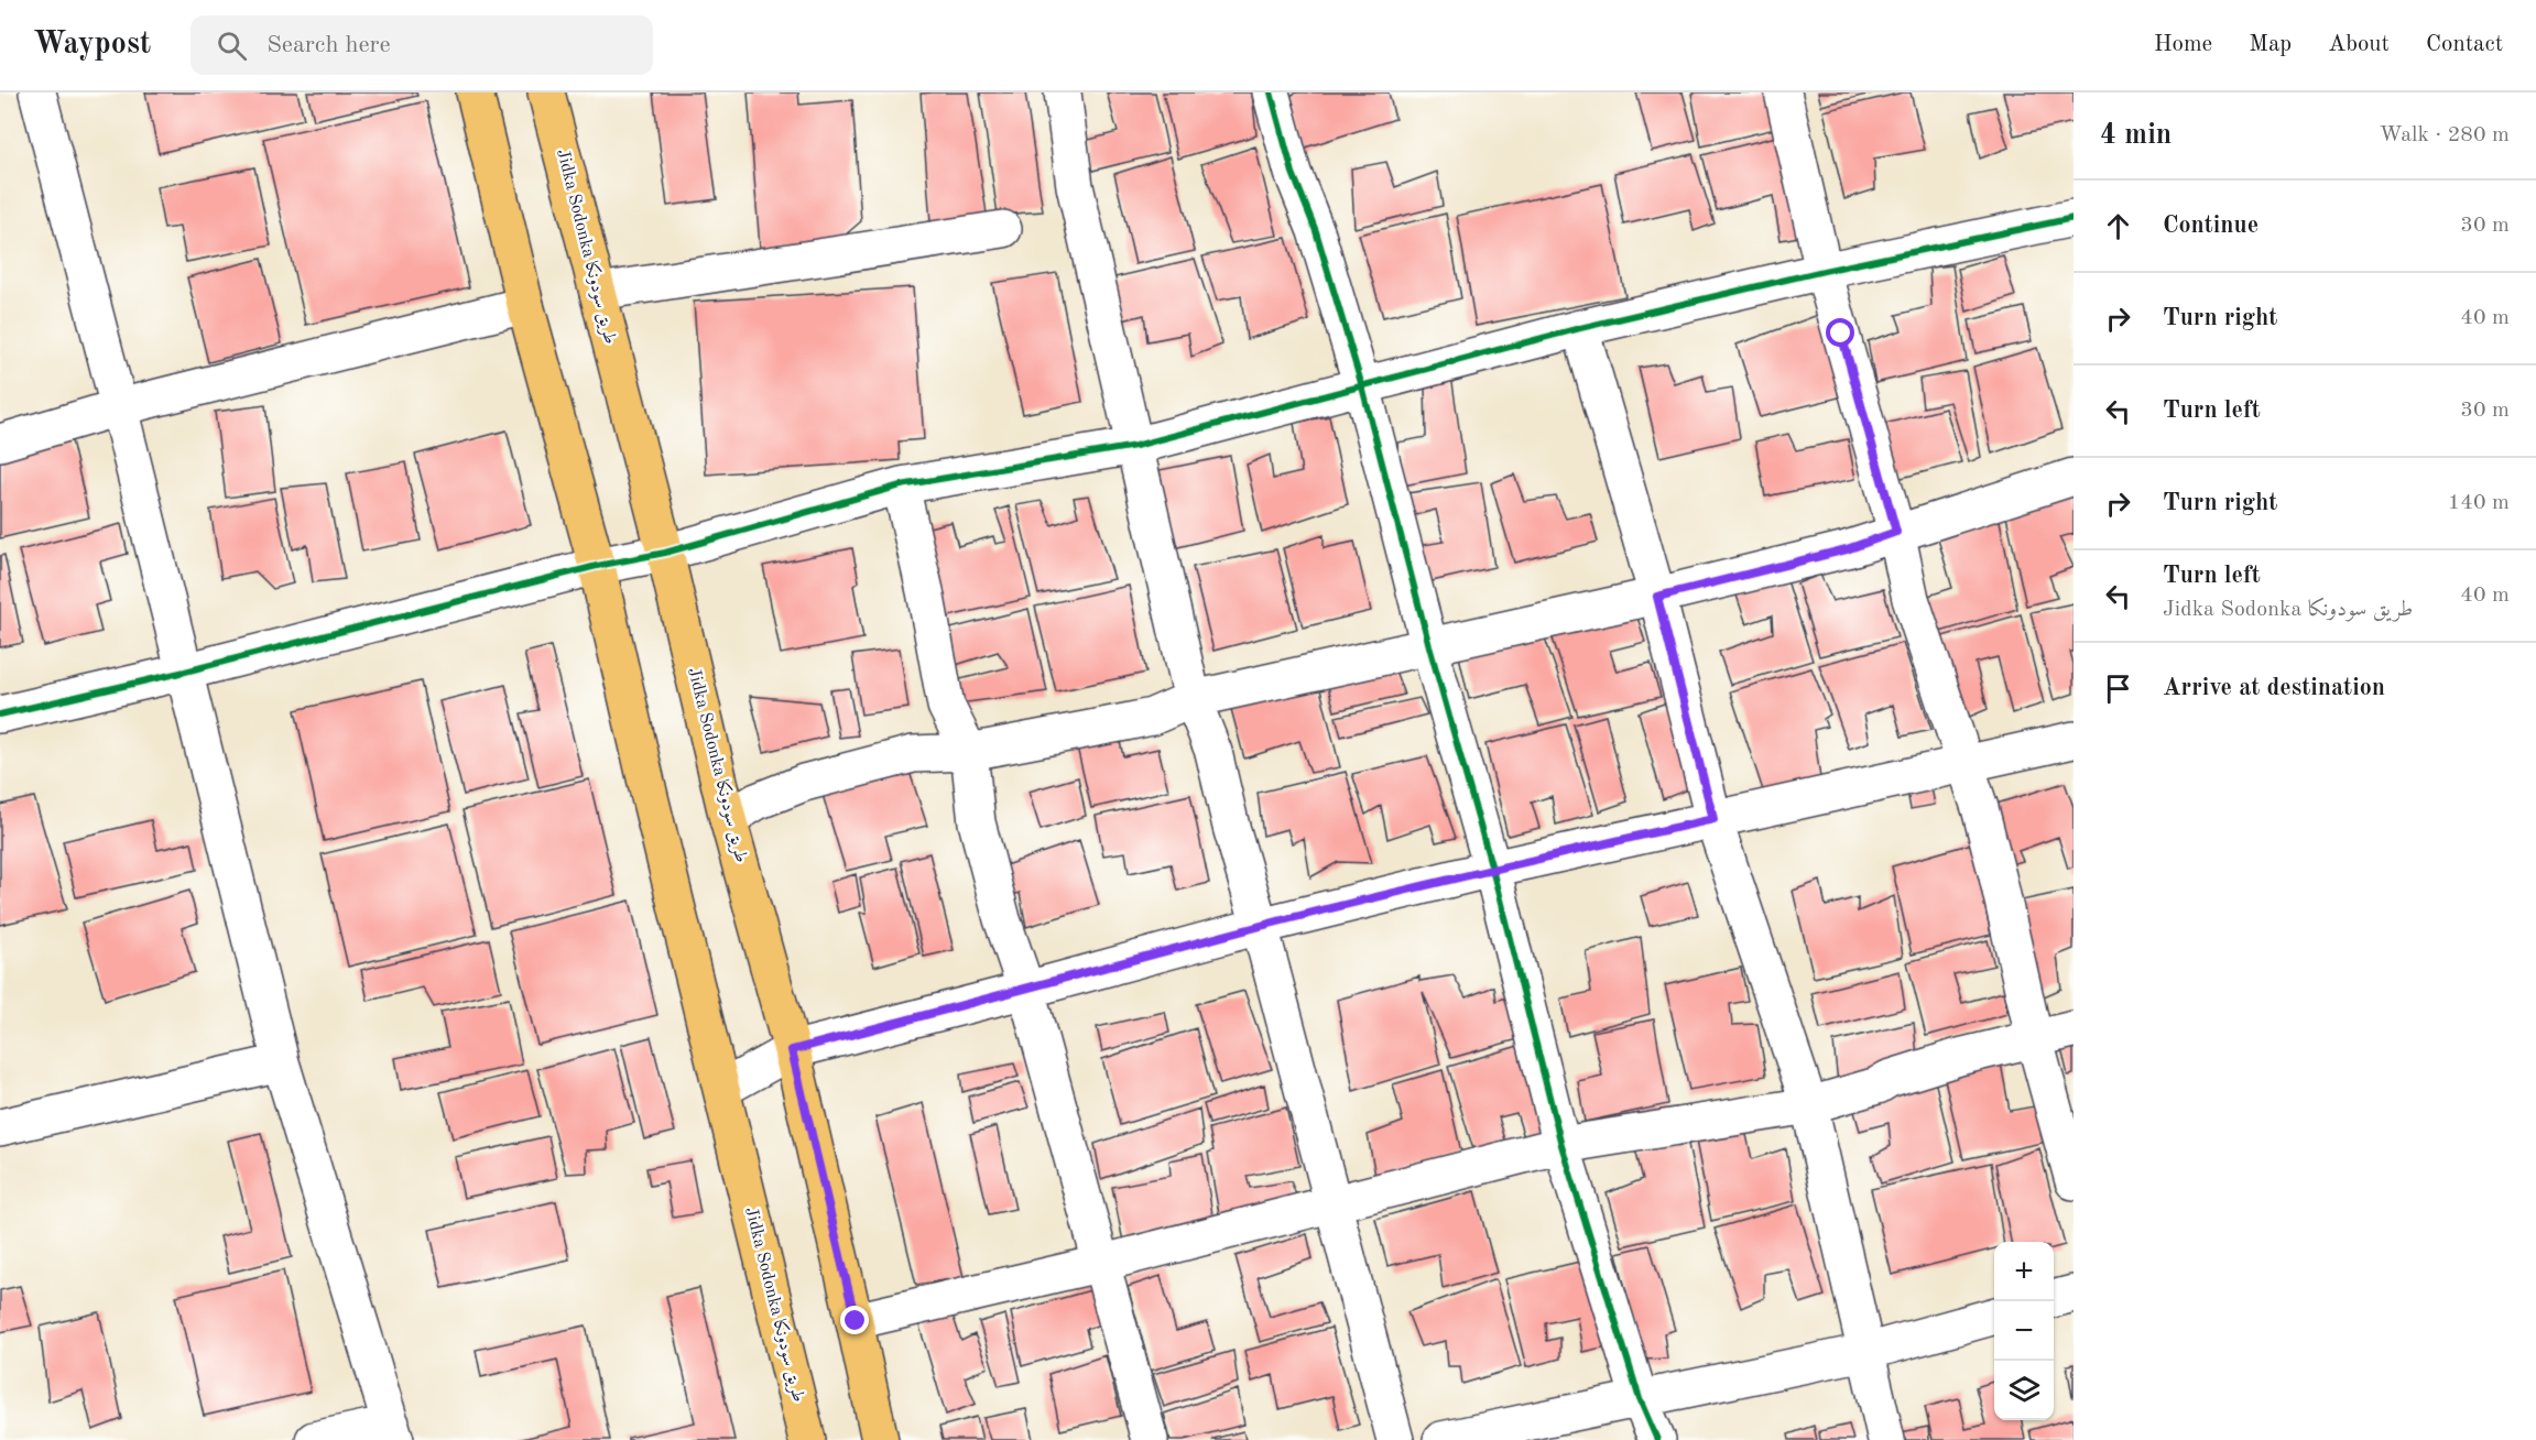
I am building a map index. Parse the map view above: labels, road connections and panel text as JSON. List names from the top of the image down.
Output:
{
  "streets": {
    "main road": ["Jidka Sodonka طريق سودونكا"]
  },
  "page": {
    "header": "Waypost",
    "search": "Search here",
    "nav": [
      "Home",
      "Map",
      "About",
      "Contact"
    ],
    "heading": ["4 min", "Walk · 280 m"],
    "list": [
      ["Continue", "30 m"],
      ["Turn right", "40 m"],
      ["Turn left", "30 m"],
      ["Turn right", "140 m"],
      ["Turn left", "Jidka Sodonka طريق سودونكا", "40 m"],
      "Arrive at destination"
    ],
    "map_buttons": ["+", "−"]
  }
}
